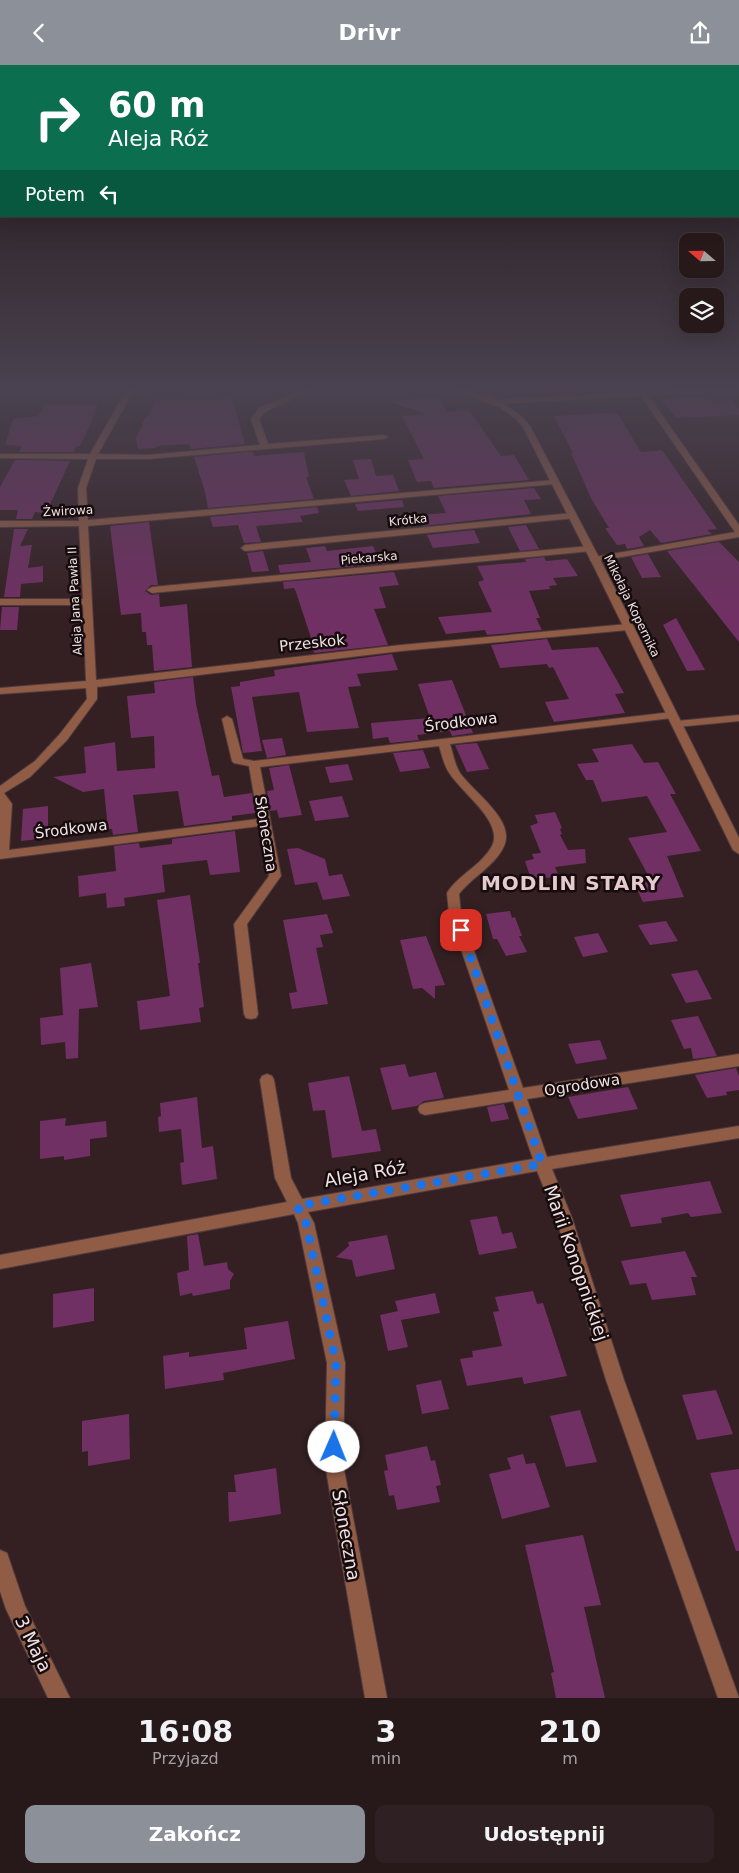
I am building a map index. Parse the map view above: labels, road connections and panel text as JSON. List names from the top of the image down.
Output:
{
  "streets": {
    "street": [
      "Żwirowa",
      "Krótka",
      "Piekarska",
      "Aleja Jana Pawła II",
      "Mikołaja Kopernika",
      "Przeskok",
      "Środkowa",
      "Słoneczna",
      "Ogrodowa",
      "Aleja Róż",
      "Marii Konopnickiej",
      "3 Maja"
    ]
  },
  "crossings": [
    ["Żwirowa", "Aleja Jana Pawła II"],
    ["Żwirowa", "Mikołaja Kopernika"],
    ["Krótka", "Mikołaja Kopernika"],
    ["Piekarska", "Mikołaja Kopernika"],
    ["Aleja Jana Pawła II", "Przeskok"],
    ["Mikołaja Kopernika", "Przeskok"],
    ["Mikołaja Kopernika", "Środkowa"],
    ["Środkowa", "Słoneczna"],
    ["Środkowa", "Marii Konopnickiej"],
    ["Słoneczna", "Aleja Róż"],
    ["Ogrodowa", "Marii Konopnickiej"],
    ["Aleja Róż", "Marii Konopnickiej"]
  ],
  "districts": ["MODLIN STARY"],
  "north": "left",
  "page": {
    "header": "Drivr",
    "turn": ["60 m", "Aleja Róż"],
    "then": "Potem",
    "eta": [
      "16:08",
      "Przyjazd",
      "3",
      "min",
      "210",
      "m"
    ],
    "buttons": ["Zakończ", "Udostępnij"]
  }
}
